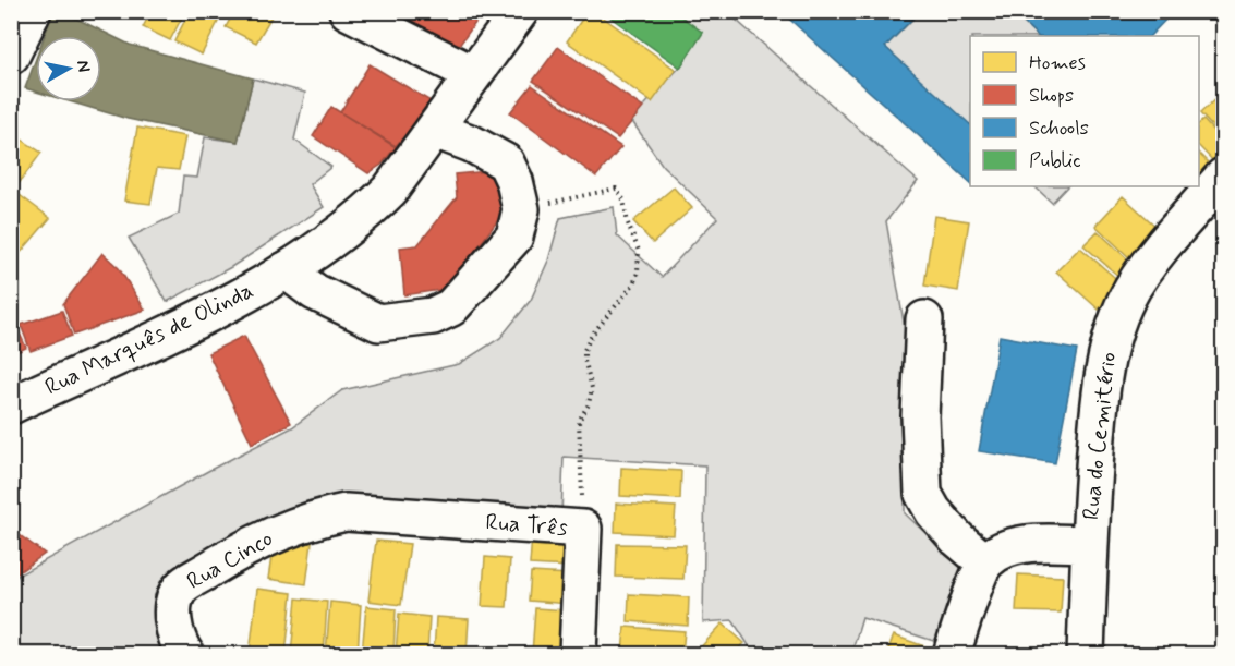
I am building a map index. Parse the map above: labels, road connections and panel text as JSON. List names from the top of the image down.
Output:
{
  "streets": {
    "street": [
      "Rua Marquês de Olinda",
      "Rua do Cemitério",
      "Rua Três",
      "Rua Cinco"
    ]
  },
  "crossings": [
    ["Rua Três", "Rua Cinco"]
  ],
  "legend": [
    "Homes",
    "Shops",
    "Schools",
    "Public"
  ],
  "north": "right"
}
